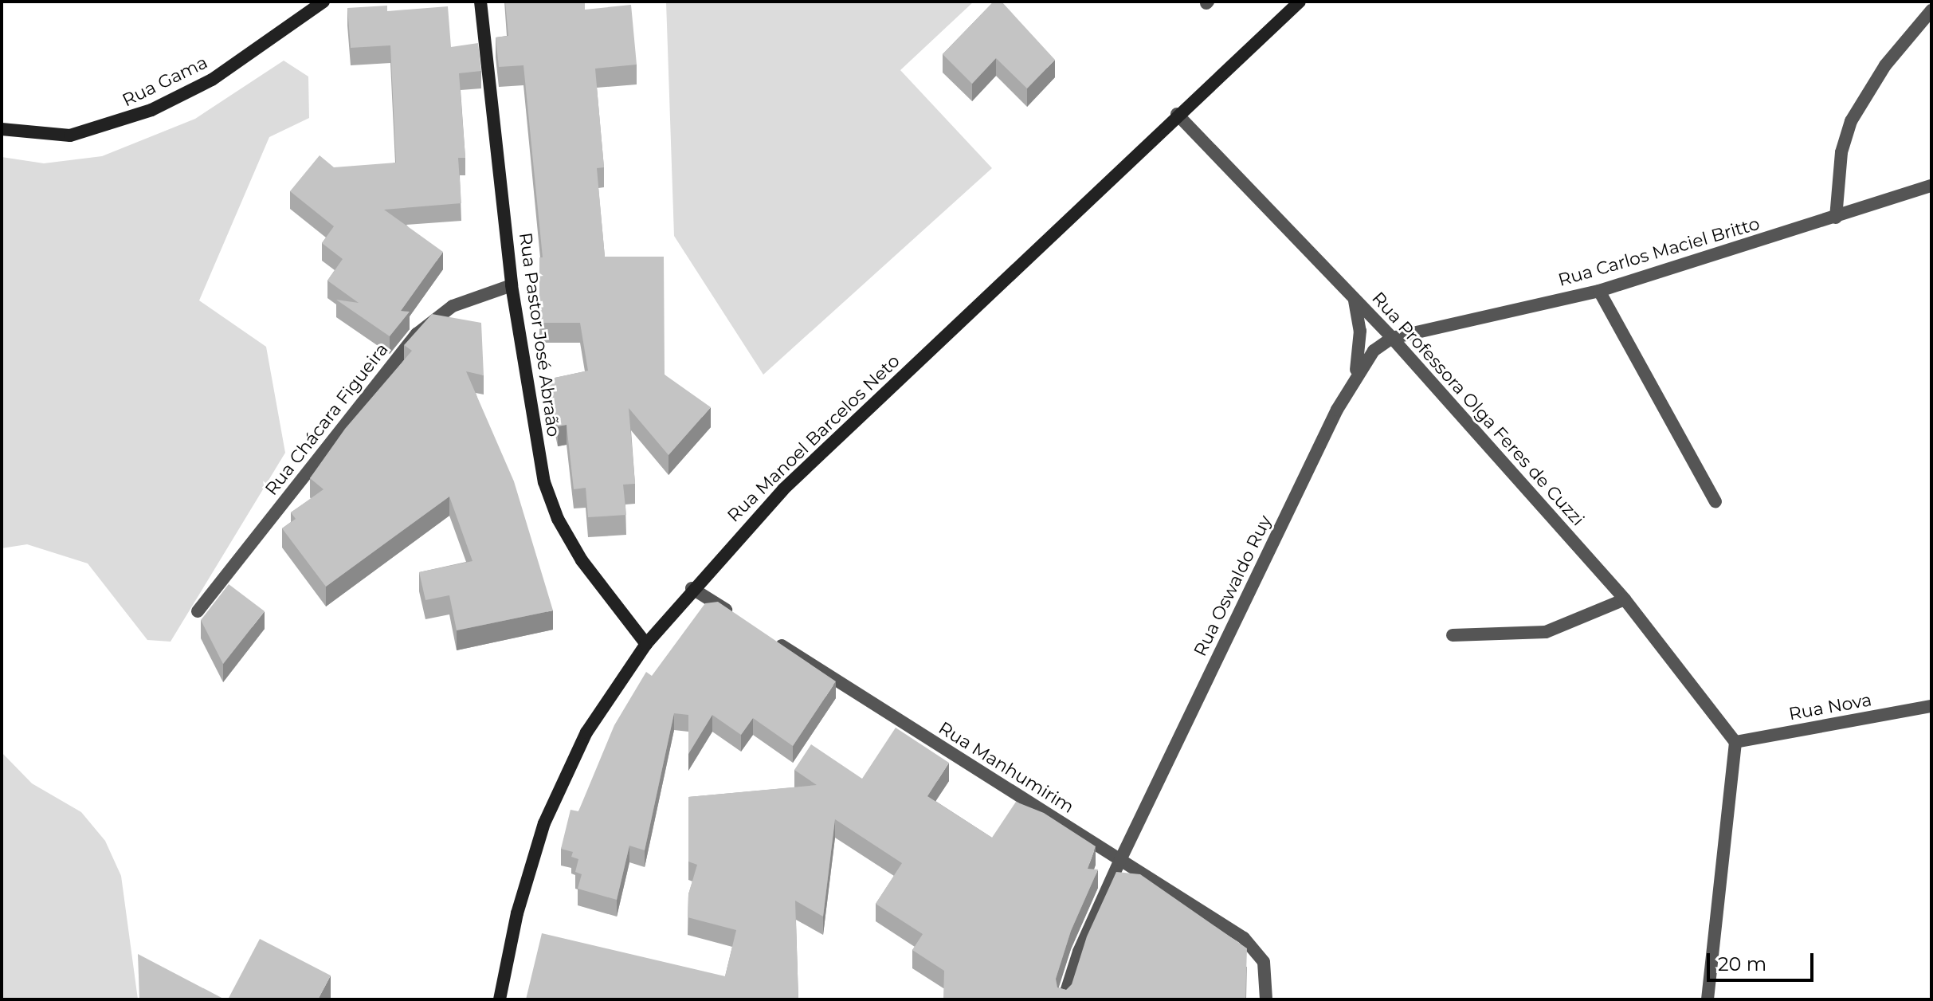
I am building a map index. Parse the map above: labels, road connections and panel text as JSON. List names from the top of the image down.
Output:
{
  "streets": {
    "street": [
      "Rua Gama",
      "Rua Carlos Maciel Britto",
      "Rua Pastor José Abraão",
      "Rua Professora Olga Feres de Cuzzi",
      "Rua Chácara Figueira",
      "Rua Manoel Barcelos Neto",
      "Rua Oswaldo Ruy",
      "Rua Nova",
      "Rua Manhumirim"
    ]
  },
  "crossings": [
    ["Rua Carlos Maciel Britto", "Rua Professora Olga Feres de Cuzzi"],
    ["Rua Carlos Maciel Britto", "Rua Oswaldo Ruy"],
    ["Rua Pastor José Abraão", "Rua Chácara Figueira"],
    ["Rua Pastor José Abraão", "Rua Manoel Barcelos Neto"],
    ["Rua Professora Olga Feres de Cuzzi", "Rua Manoel Barcelos Neto"],
    ["Rua Professora Olga Feres de Cuzzi", "Rua Oswaldo Ruy"],
    ["Rua Professora Olga Feres de Cuzzi", "Rua Nova"],
    ["Rua Oswaldo Ruy", "Rua Manhumirim"]
  ],
  "scale_bar": "20 m"
}
